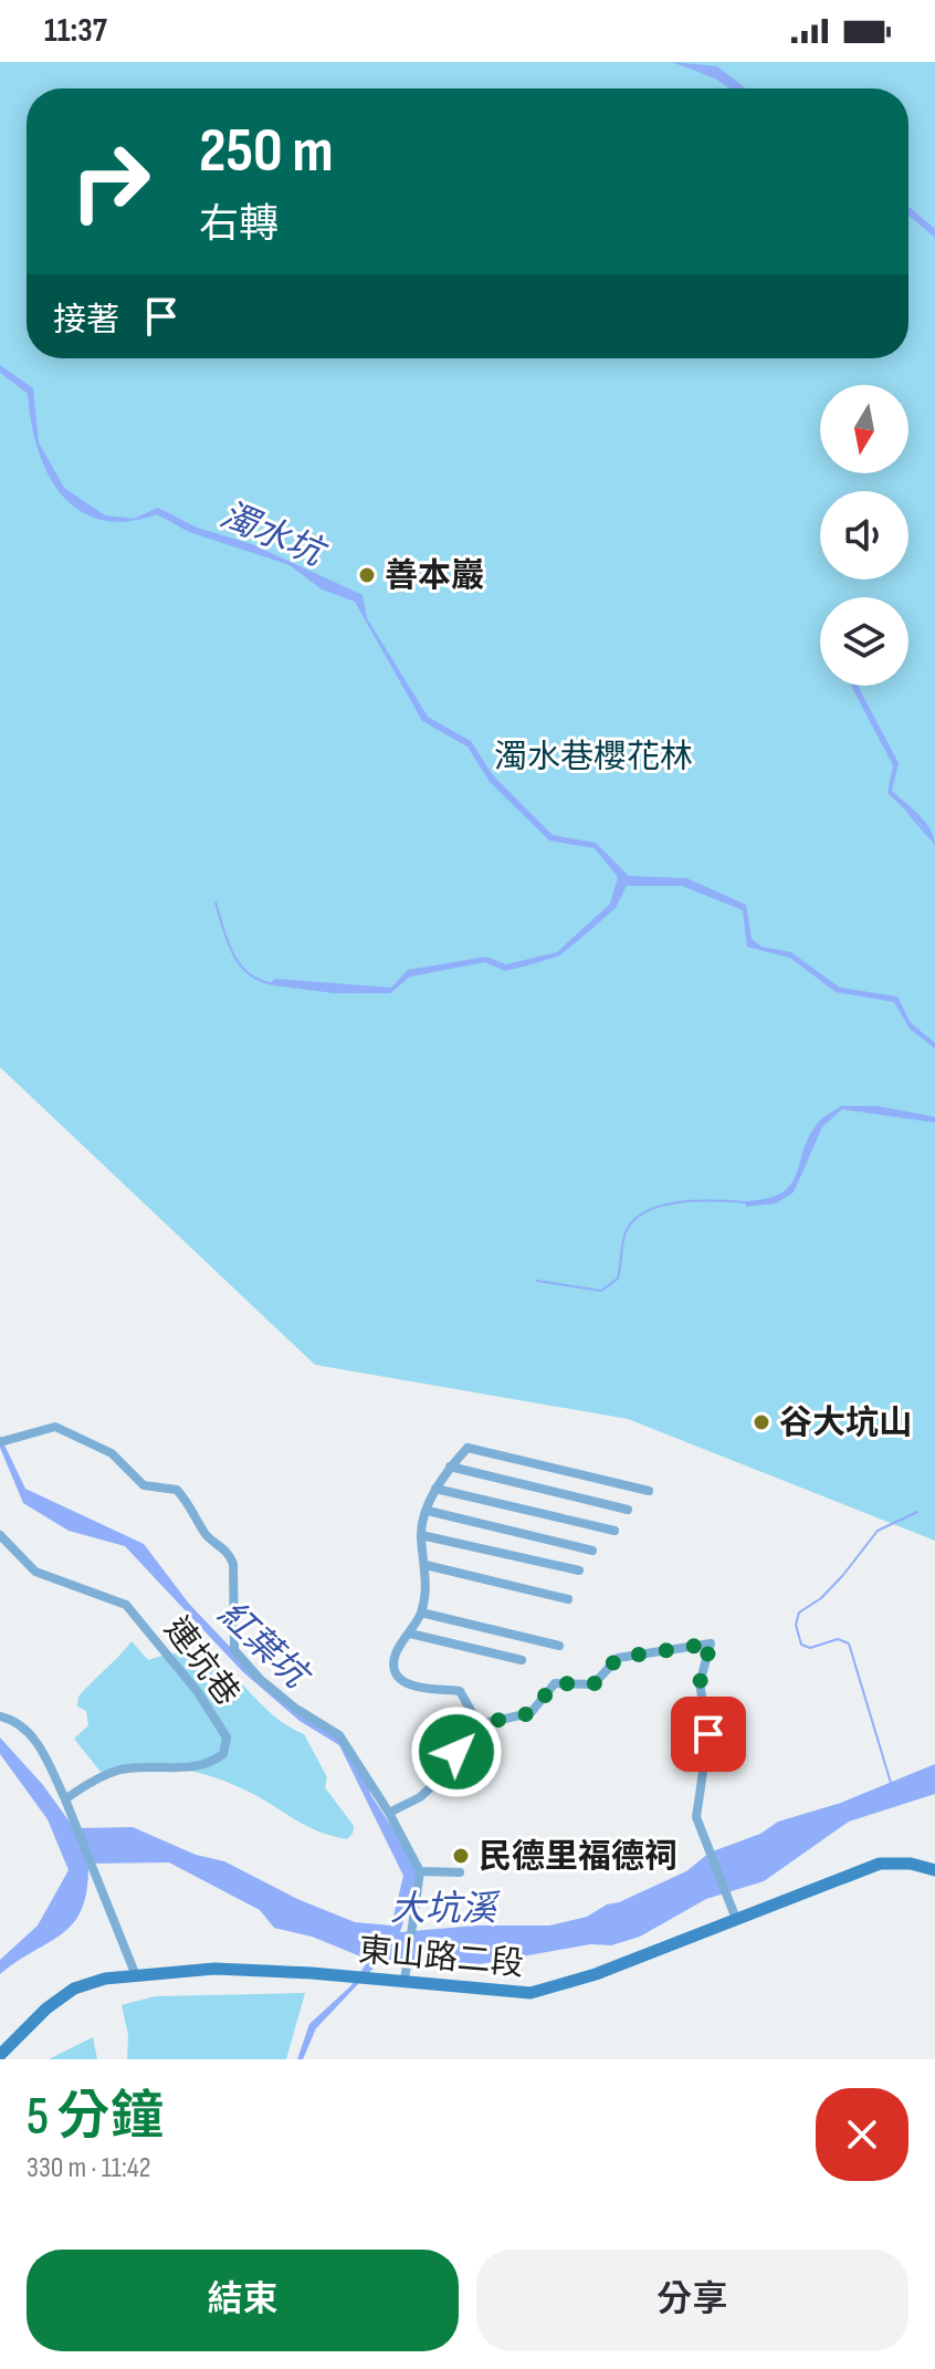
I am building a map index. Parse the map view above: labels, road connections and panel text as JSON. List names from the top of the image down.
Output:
{
  "streets": {
    "main road": ["東山路二段"],
    "street": ["連坑巷"]
  },
  "water": ["濁水坑", "紅葉坑", "大坑溪"],
  "parks": ["濁水巷櫻花林"],
  "places": ["善本巖", "谷大坑山", "民德里福德祠"],
  "north": "bottom",
  "page": {
    "status": "11:37",
    "turn": ["250 m", "右轉"],
    "then": "接著",
    "heading": ["5 分鐘", "330 m · 11:42"],
    "buttons": ["結束", "分享"]
  }
}
